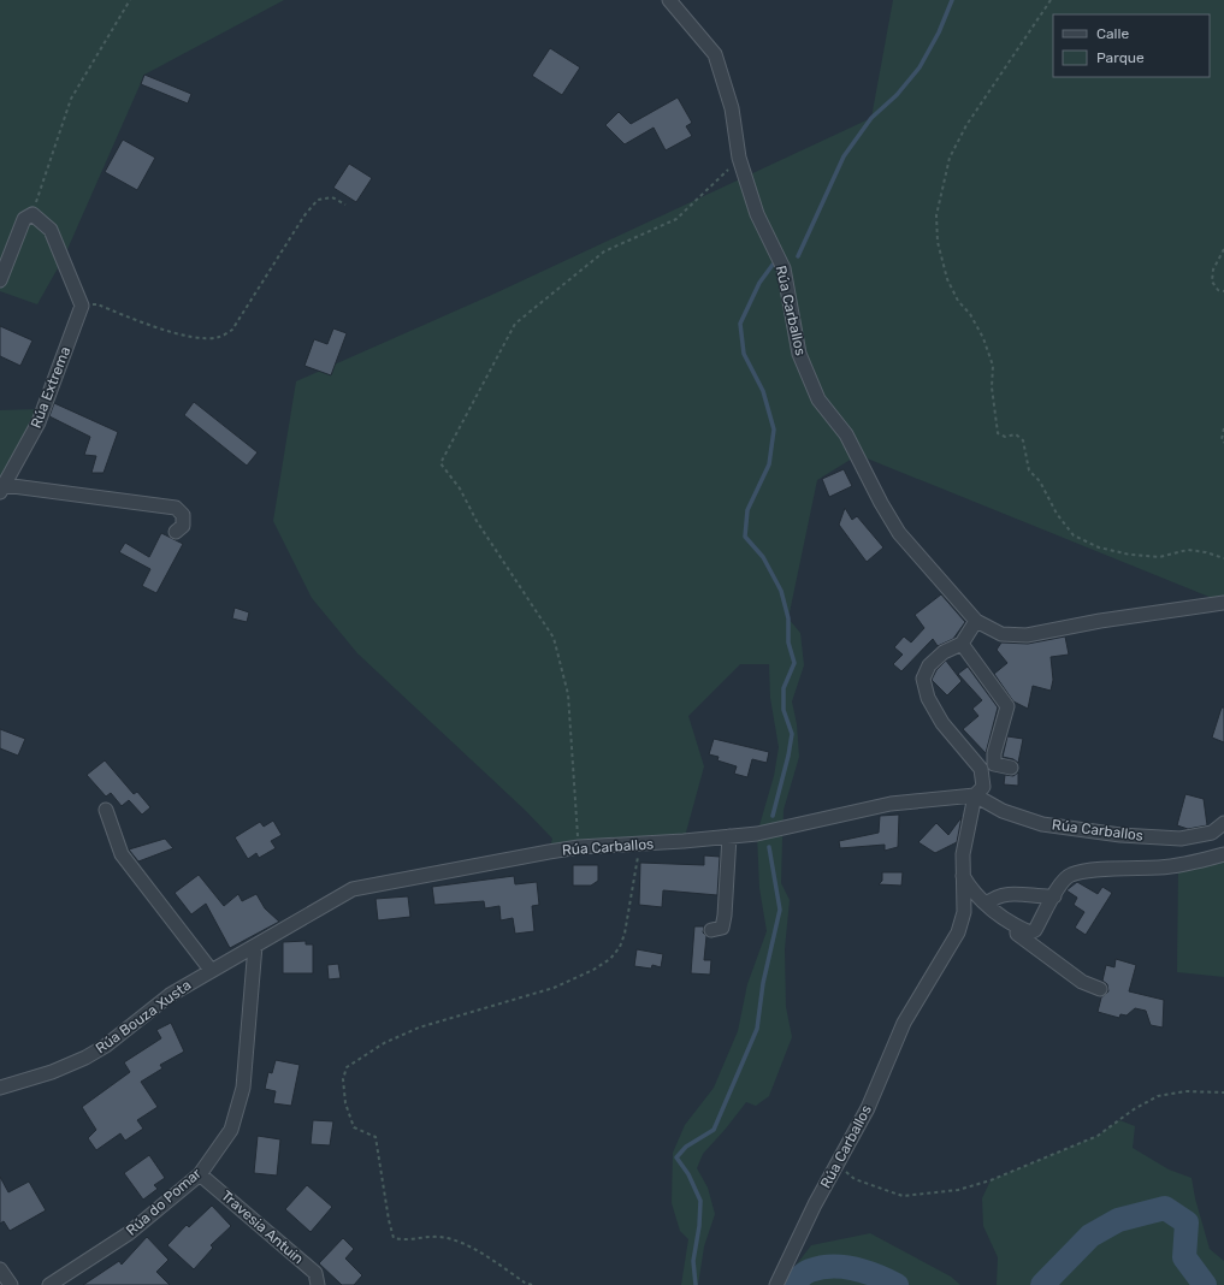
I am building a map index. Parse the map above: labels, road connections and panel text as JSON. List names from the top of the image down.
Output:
{
  "streets": {
    "street": [
      "Rúa Carballos",
      "Rúa Extrema",
      "Rúa Bouza Xusta",
      "Rúa do Pomar",
      "Travesia Antuin"
    ]
  },
  "crossings": [
    ["Rúa Carballos", "Rúa Bouza Xusta"],
    ["Rúa Carballos", "Rúa do Pomar"],
    ["Rúa Bouza Xusta", "Rúa do Pomar"],
    ["Rúa do Pomar", "Travesia Antuin"]
  ],
  "legend": ["Calle", "Parque"]
}
